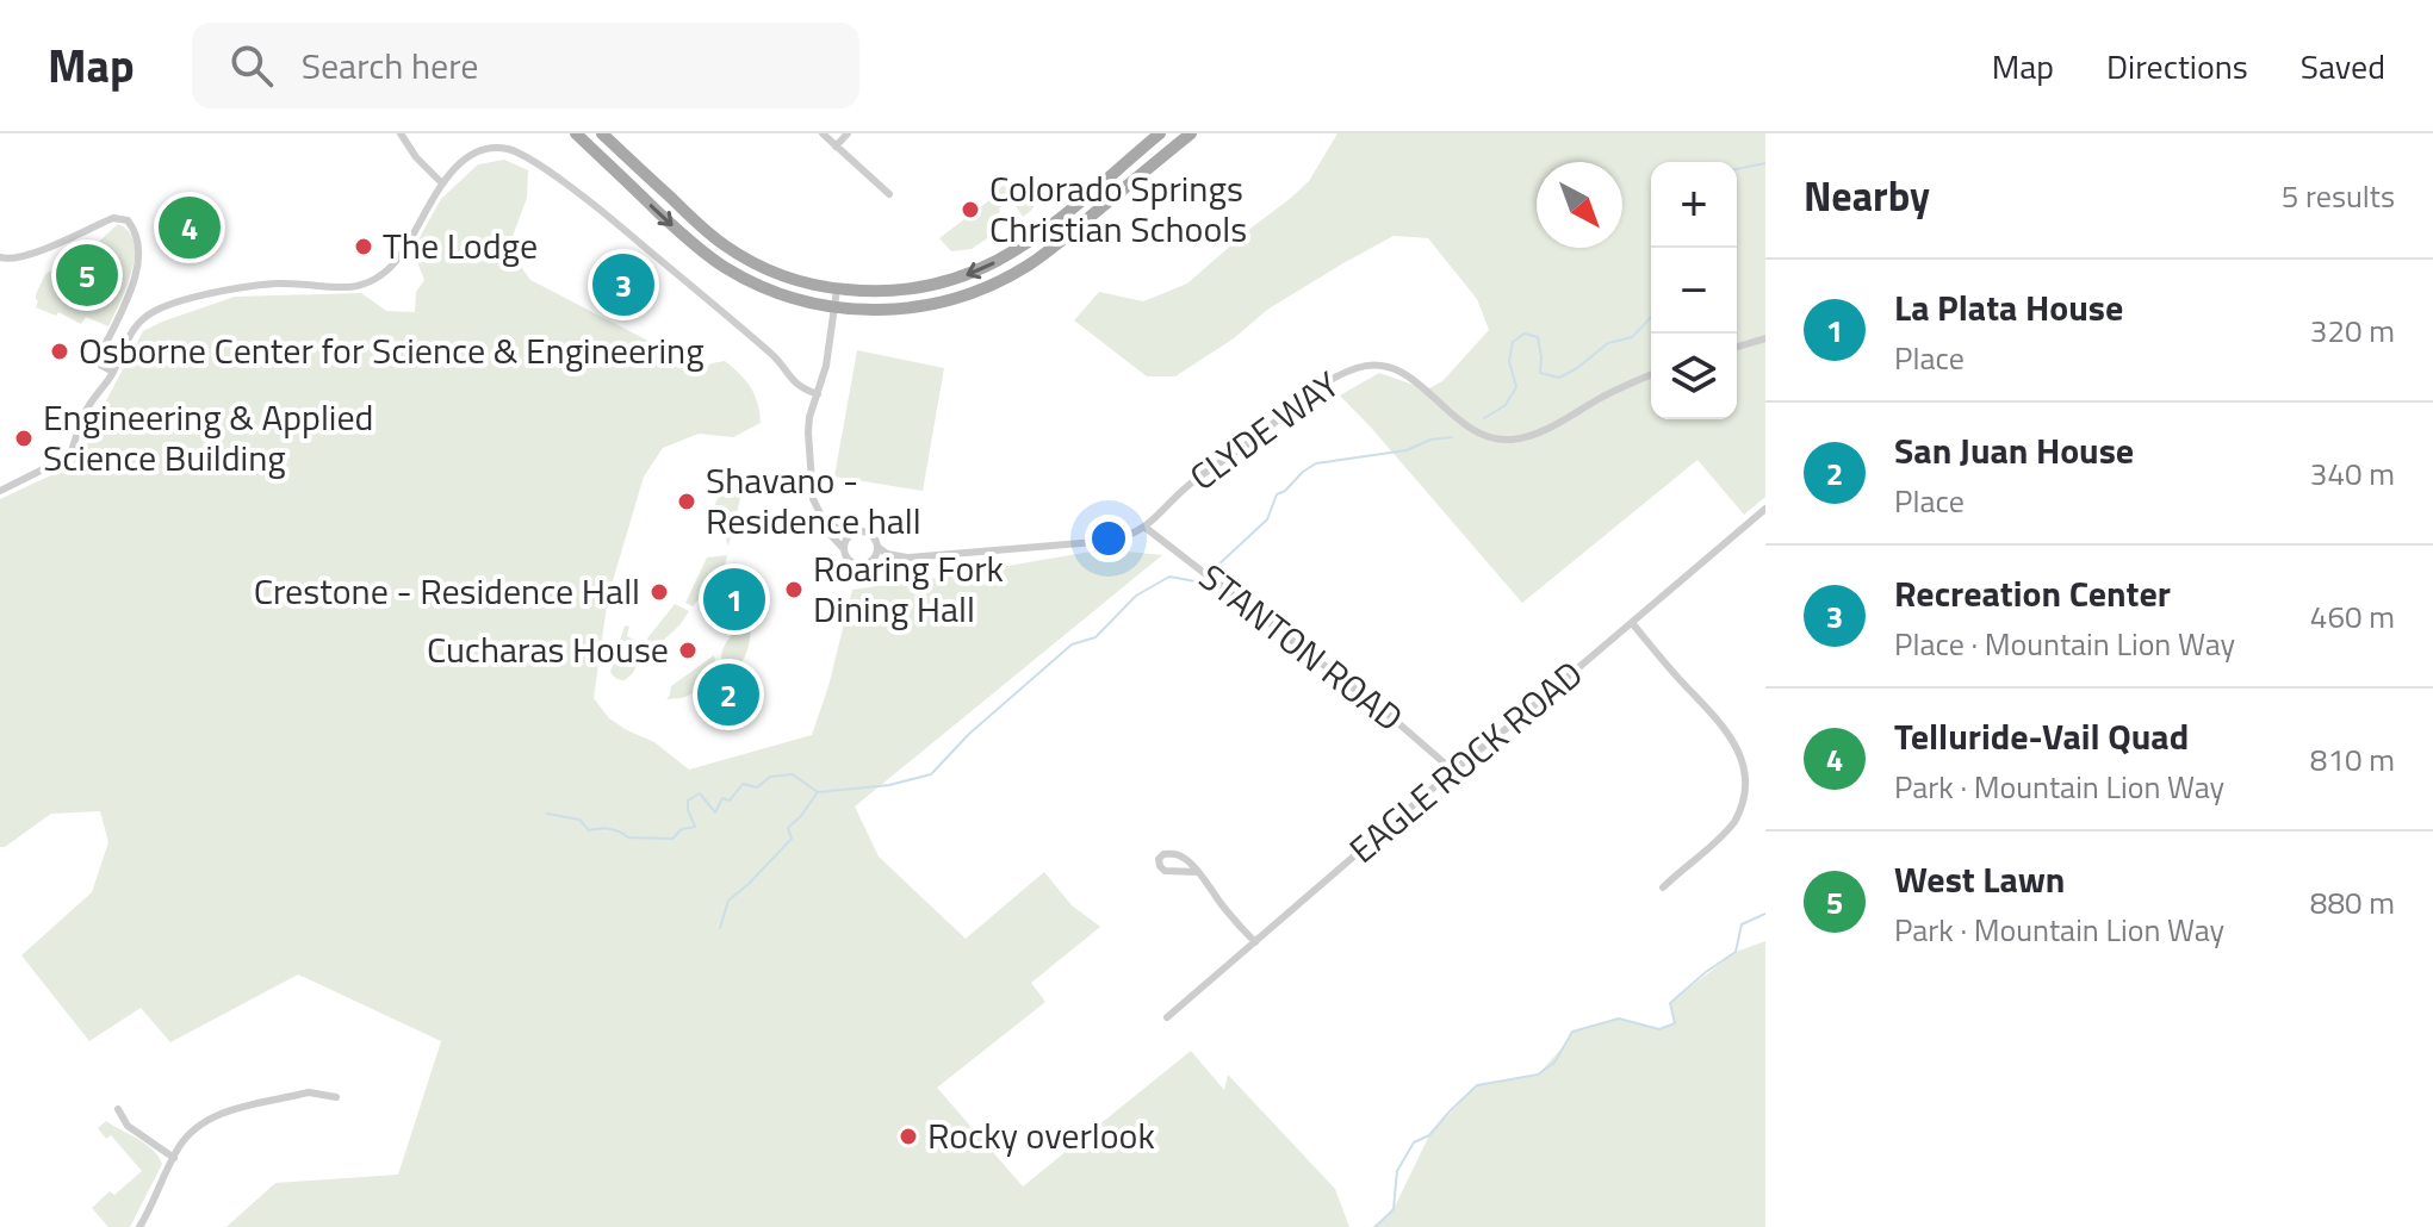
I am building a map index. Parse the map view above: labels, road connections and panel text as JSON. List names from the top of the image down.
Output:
{
  "streets": {
    "street": ["CLYDE WAY", "STANTON ROAD", "EAGLE ROCK ROAD"]
  },
  "crossings": [
    ["CLYDE WAY", "STANTON ROAD"],
    ["STANTON ROAD", "EAGLE ROCK ROAD"]
  ],
  "places": [
    "Colorado Springs Christian Schools",
    "The Lodge",
    "Osborne Center for Science & Engineering",
    "Engineering & Applied Science Building",
    "Shavano - Residence hall",
    "Roaring Fork Dining Hall",
    "Crestone - Residence Hall",
    "Cucharas House",
    "Rocky overlook"
  ],
  "north": "bottom right",
  "page": {
    "header": "Map",
    "search": "Search here",
    "nav": ["Map", "Directions", "Saved"],
    "heading": ["Nearby", "5 results"],
    "map_buttons": ["+", "−"],
    "pins": [
      "4",
      "5",
      "3",
      "1",
      "2"
    ],
    "list": [
      {
        "mark": "1",
        "name": "La Plata House",
        "note": "Place",
        "value": "320 m"
      },
      {
        "mark": "2",
        "name": "San Juan House",
        "note": "Place",
        "value": "340 m"
      },
      {
        "mark": "3",
        "name": "Recreation Center",
        "note": "Place · Mountain Lion Way",
        "value": "460 m"
      },
      {
        "mark": "4",
        "name": "Telluride-Vail Quad",
        "note": "Park · Mountain Lion Way",
        "value": "810 m"
      },
      {
        "mark": "5",
        "name": "West Lawn",
        "note": "Park · Mountain Lion Way",
        "value": "880 m"
      }
    ]
  }
}
